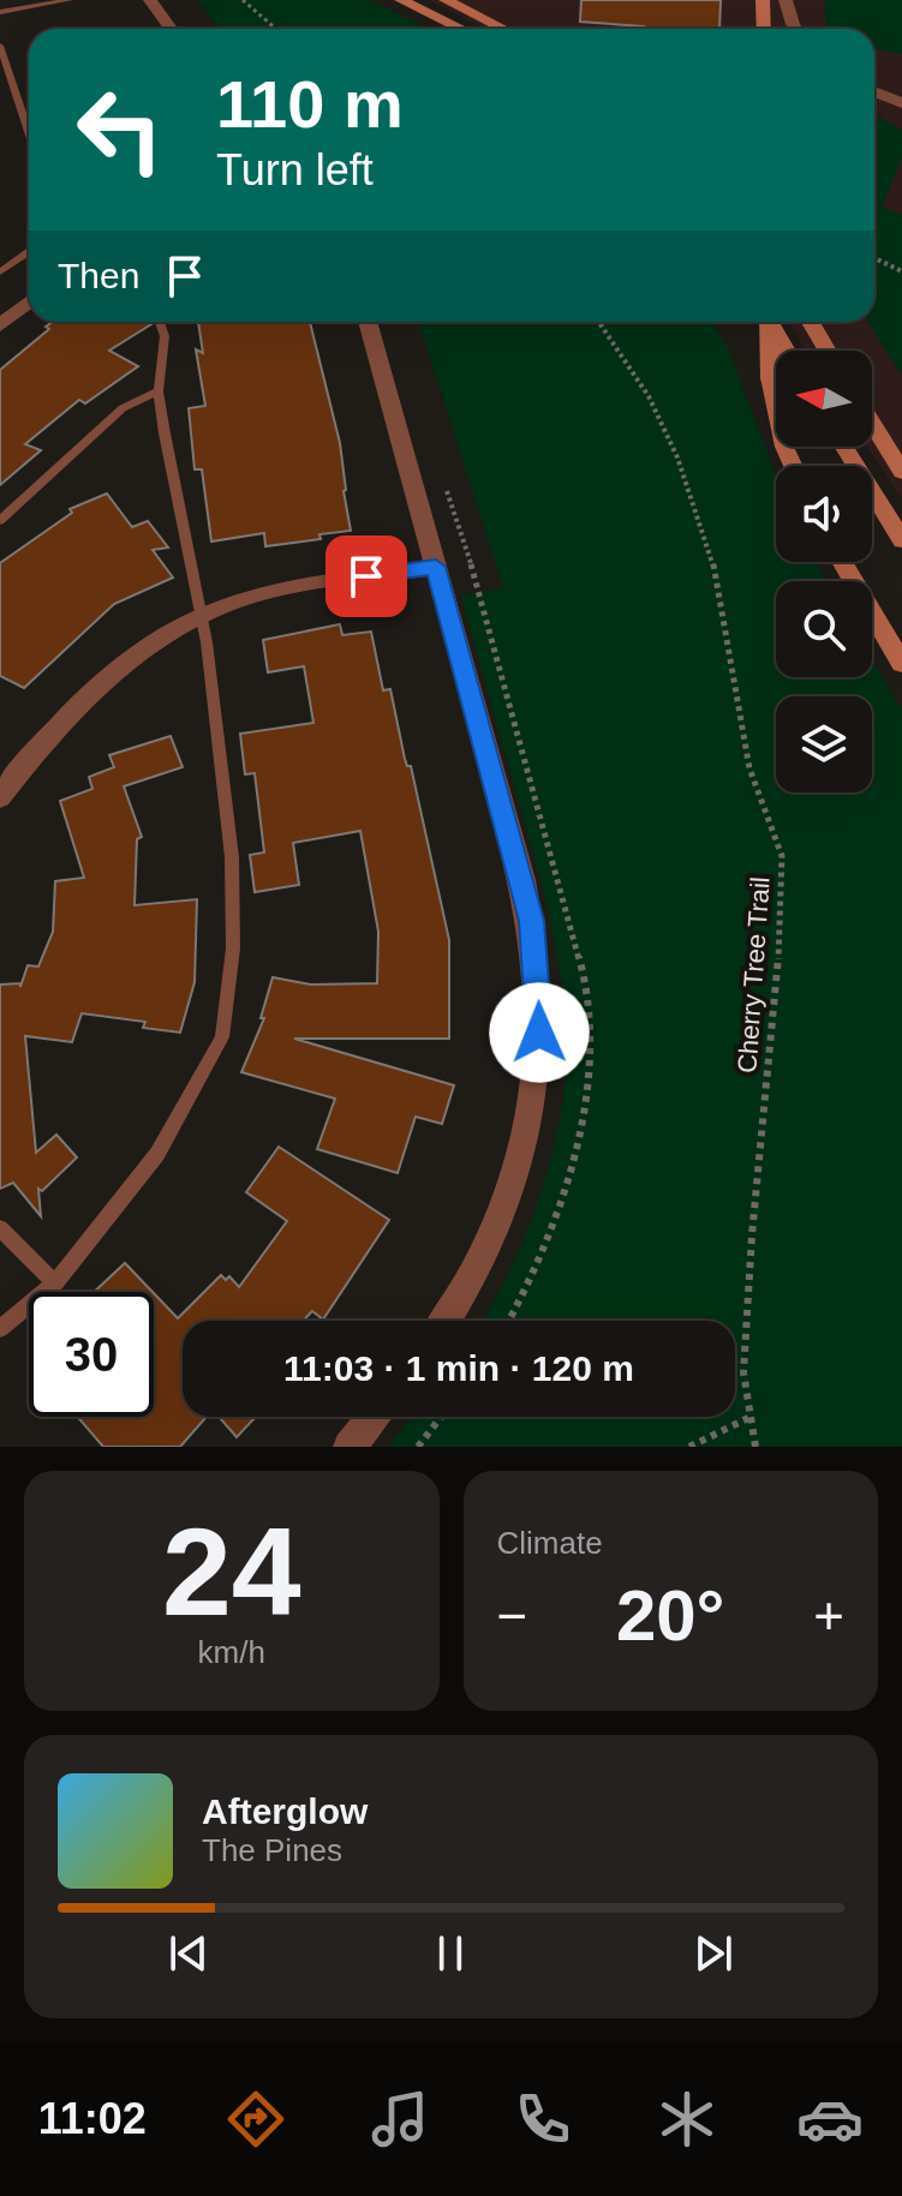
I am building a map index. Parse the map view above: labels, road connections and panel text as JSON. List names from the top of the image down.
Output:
{
  "streets": {
    "path": ["Cherry Tree Trail"]
  },
  "north": "left",
  "page": {
    "turn": ["110 m", "Turn left"],
    "then": "Then",
    "limit": "30",
    "trip": "11:03 · 1 min · 120 m",
    "tile": [
      ["24", "km/h"],
      "Climate"
    ],
    "heat": ["−", "20°", "+"],
    "song": ["Afterglow", "The Pines"],
    "tabs": "11:02"
  }
}
